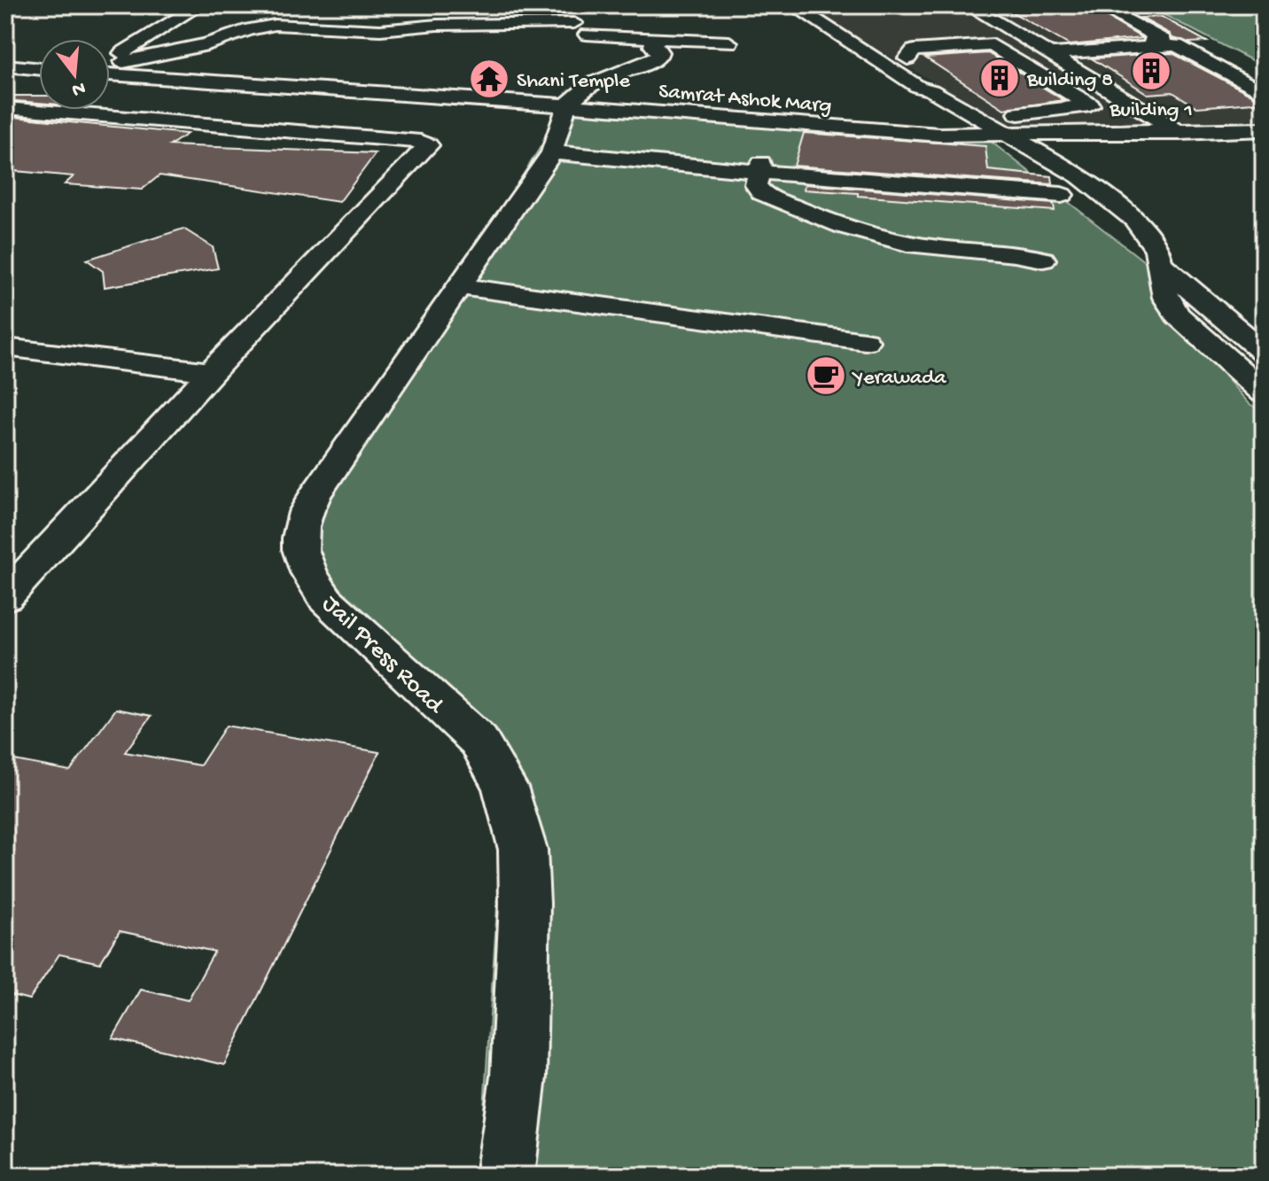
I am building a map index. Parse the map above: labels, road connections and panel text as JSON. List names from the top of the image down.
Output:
{
  "streets": {
    "street": ["Samrat Ashok Marg", "Jail Press Road"]
  },
  "crossings": [
    ["Samrat Ashok Marg", "Jail Press Road"]
  ],
  "places": {
    "building": ["Building 1", "Building 8"],
    "temple": ["Shani Temple"],
    "cafe": ["Yerawada"]
  },
  "north": "bottom"
}
